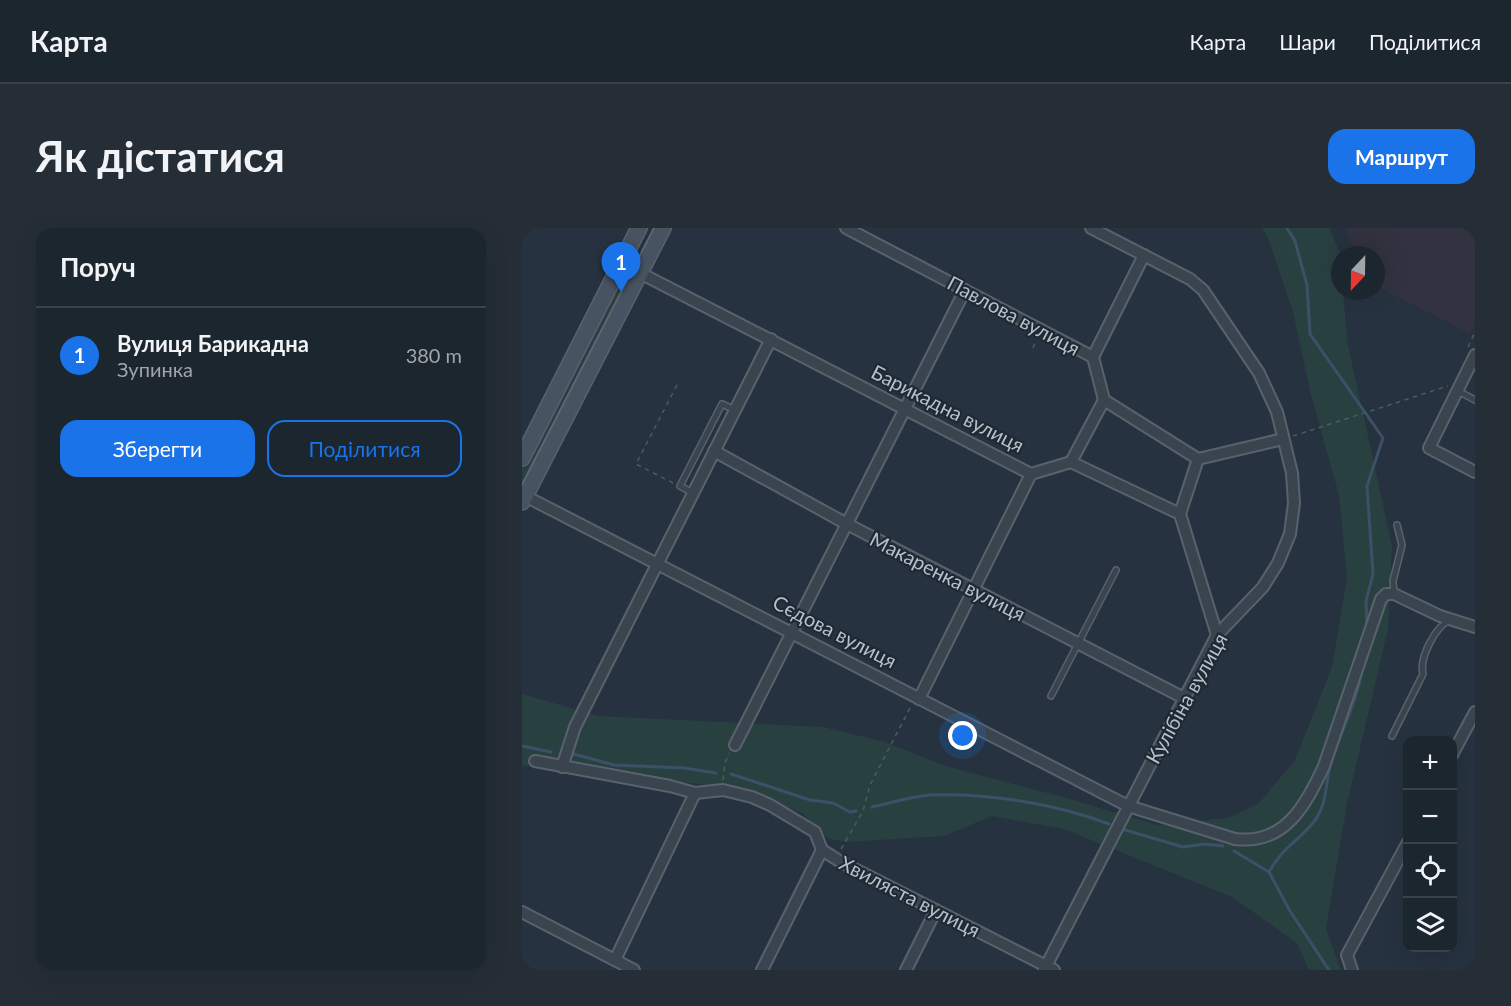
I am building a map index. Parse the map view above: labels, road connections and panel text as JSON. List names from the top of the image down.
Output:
{
  "streets": {
    "street": [
      "Павлова вулиця",
      "Барикадна вулиця",
      "Макаренка вулиця",
      "Сєдова вулиця",
      "Кулібіна вулиця",
      "Хвиляста вулиця"
    ]
  },
  "crossings": [
    ["Макаренка вулиця", "Кулібіна вулиця"],
    ["Сєдова вулиця", "Кулібіна вулиця"],
    ["Кулібіна вулиця", "Хвиляста вулиця"]
  ],
  "north": "bottom",
  "page": {
    "header": "Карта",
    "nav": ["Карта", "Шари", "Поділитися"],
    "buttons": [
      "Маршрут",
      ["Зберегти", "Поділитися"]
    ],
    "title": "Як дістатися",
    "heading": "Поруч",
    "pins": "1",
    "list": [
      {
        "mark": "1",
        "name": "Вулиця Барикадна",
        "note": "Зупинка",
        "value": "380 m"
      }
    ],
    "map_buttons": ["+", "−"]
  }
}
